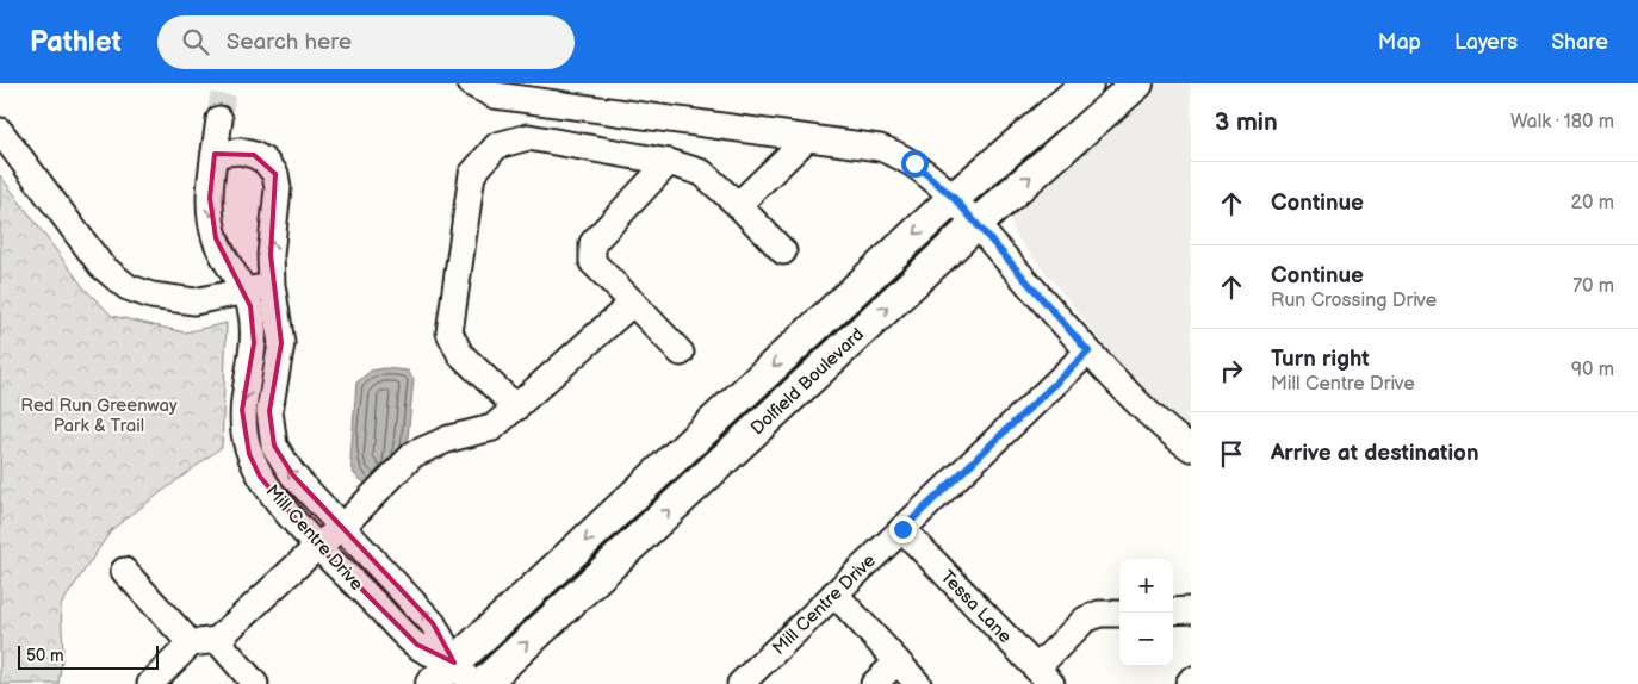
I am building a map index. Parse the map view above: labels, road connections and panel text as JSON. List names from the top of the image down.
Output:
{
  "streets": {
    "main road": ["Dolfield Boulevard"],
    "street": ["Mill Centre Drive", "Tessa Lane"]
  },
  "crossings": [
    ["Dolfield Boulevard", "Mill Centre Drive"],
    ["Mill Centre Drive", "Tessa Lane"]
  ],
  "parks": ["Red Run Greenway Park & Trail"],
  "scale_bar": "50 m",
  "page": {
    "header": "Pathlet",
    "search": "Search here",
    "nav": ["Map", "Layers", "Share"],
    "heading": ["3 min", "Walk · 180 m"],
    "list": [
      ["Continue", "20 m"],
      ["Continue", "Run Crossing Drive", "70 m"],
      ["Turn right", "Mill Centre Drive", "90 m"],
      "Arrive at destination"
    ],
    "map_buttons": ["+", "−"],
    "scale": "50 m"
  }
}
